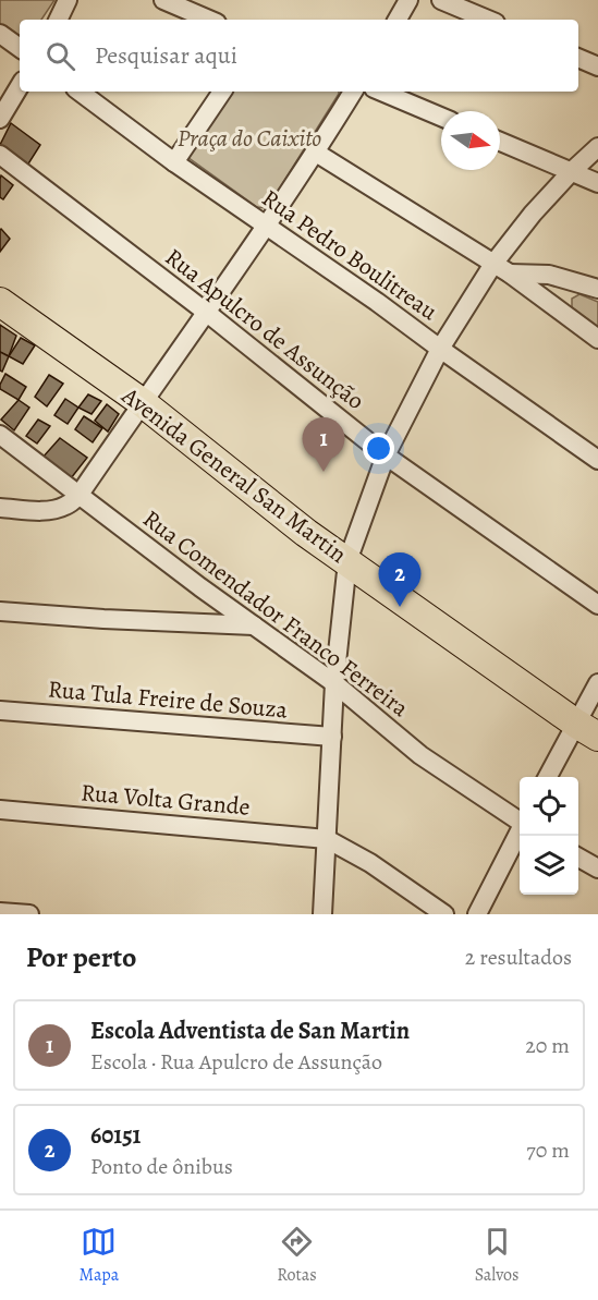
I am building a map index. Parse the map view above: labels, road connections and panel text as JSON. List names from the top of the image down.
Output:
{
  "streets": {
    "main road": ["Avenida General San Martin"],
    "street": [
      "Rua Pedro Boulitreau",
      "Rua Apulcro de Assunção",
      "Rua Comendador Franco Ferreira",
      "Rua Tula Freire de Souza",
      "Rua Volta Grande"
    ]
  },
  "parks": ["Praça do Caixito"],
  "north": "right",
  "page": {
    "search": "Pesquisar aqui",
    "pins": ["1", "2"],
    "heading": ["Por perto", "2 resultados"],
    "list": [
      {
        "mark": "1",
        "name": "Escola Adventista de San Martin",
        "note": "Escola · Rua Apulcro de Assunção",
        "value": "20 m"
      },
      {
        "mark": "2",
        "name": "60151",
        "note": "Ponto de ônibus",
        "value": "70 m"
      }
    ],
    "nav": ["Mapa", "Rotas", "Salvos"]
  }
}
